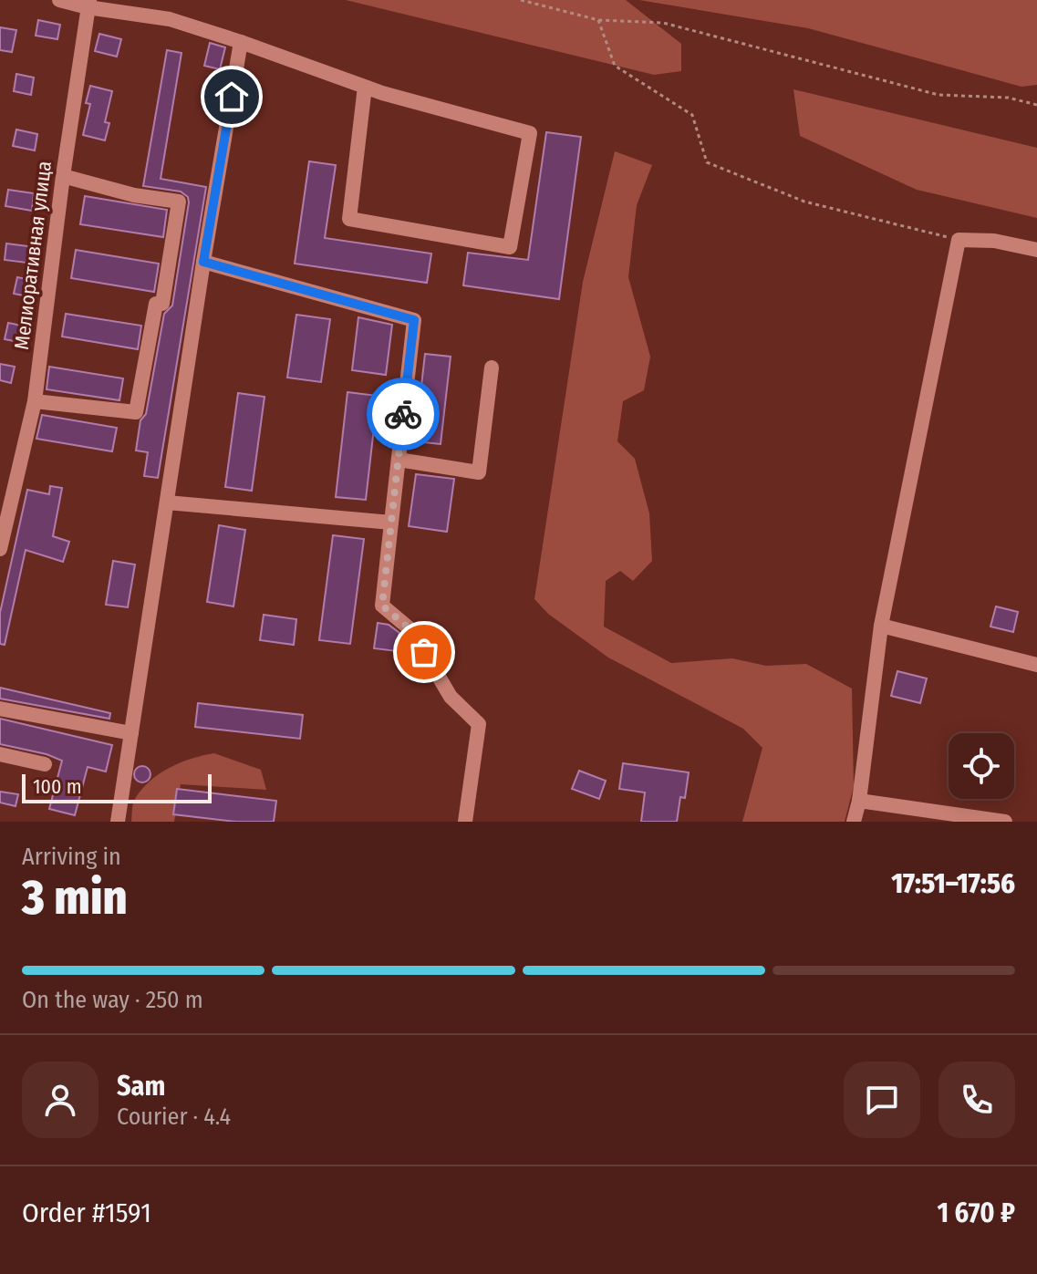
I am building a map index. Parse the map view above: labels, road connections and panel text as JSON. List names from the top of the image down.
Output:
{
  "streets": {
    "street": ["Мелиоративная улица"]
  },
  "scale_bar": "100 m",
  "page": {
    "scale": "100 m",
    "heading": ["3 min", "Arriving in", "17:51–17:56"],
    "panel": [
      "Sam",
      "Courier · 4.4",
      "Order #1591",
      "1 670 ₽"
    ],
    "bar": "On the way · 250 m"
  }
}
